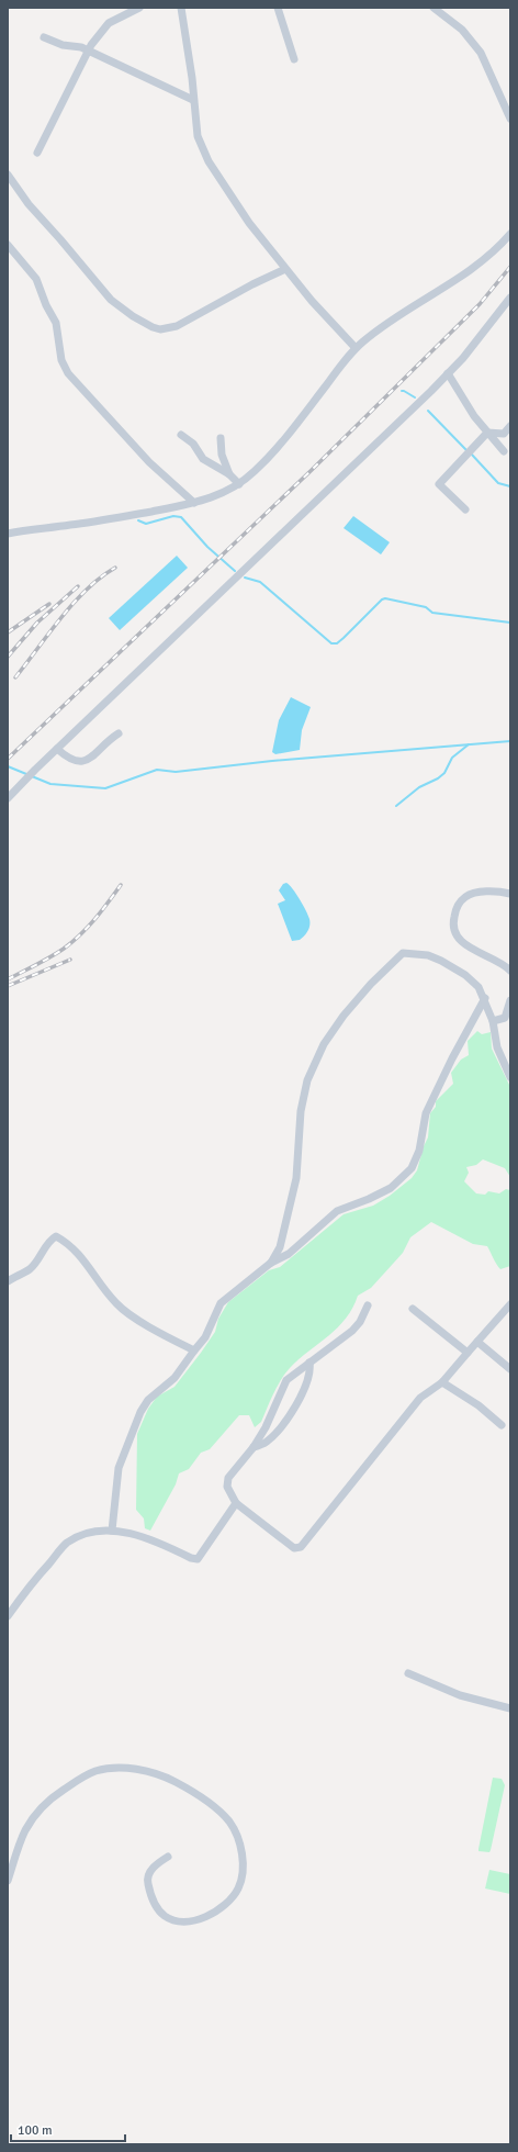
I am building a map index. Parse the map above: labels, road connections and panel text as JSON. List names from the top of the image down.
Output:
{
  "scale_bar": "100 m"
}
